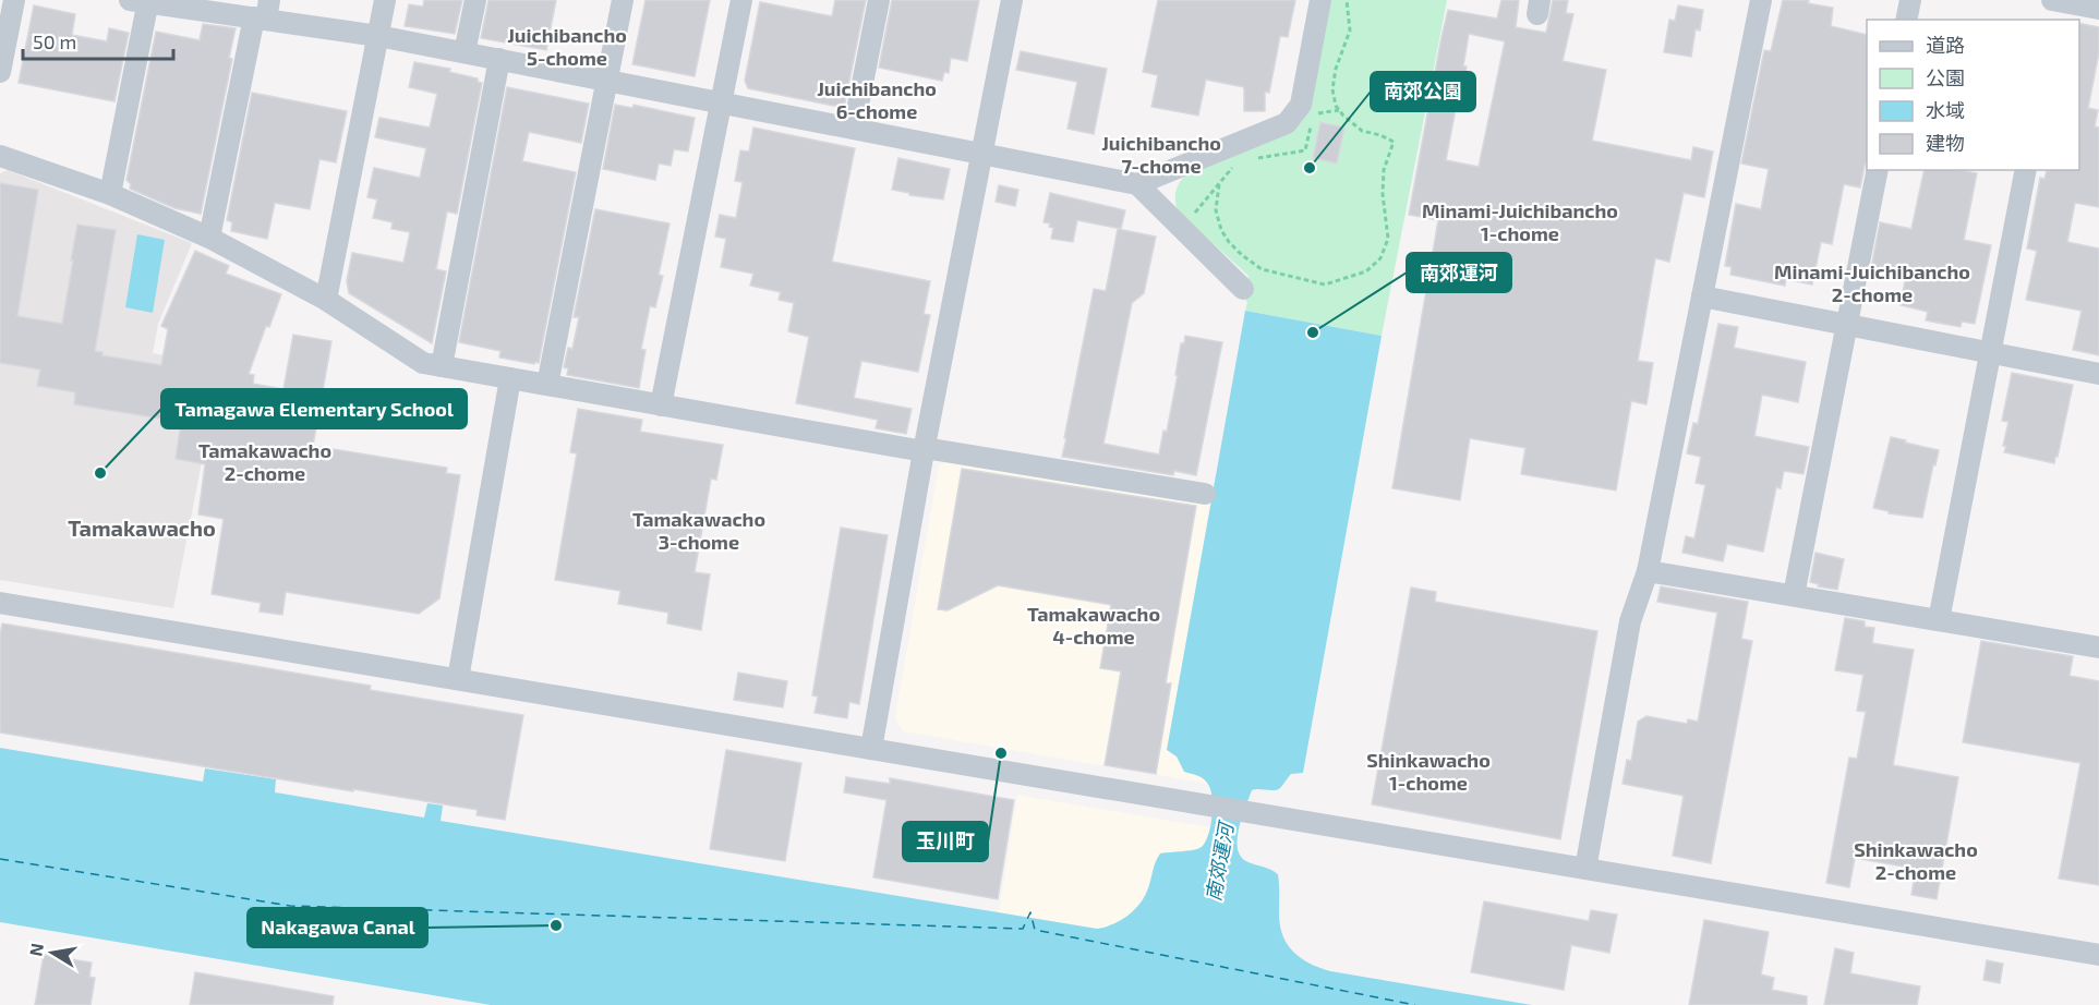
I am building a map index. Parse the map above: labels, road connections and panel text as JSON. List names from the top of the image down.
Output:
{
  "districts": [
    "Juichibancho 5-chome",
    "Juichibancho 6-chome",
    "Juichibancho 7-chome",
    "Minami-Juichibancho 1-chome",
    "Minami-Juichibancho 2-chome",
    "Tamakawacho 2-chome",
    "Tamakawacho 3-chome",
    "Tamakawacho",
    "Tamakawacho 4-chome",
    "Shinkawacho 1-chome",
    "Shinkawacho 2-chome"
  ],
  "water": ["南郊運河"],
  "places": [
    "南郊公園",
    "南郊運河",
    "Tamagawa Elementary School",
    "玉川町",
    "Nakagawa Canal"
  ],
  "legend": [
    "道路",
    "公園",
    "水域",
    "建物"
  ],
  "scale_bar": "50 m",
  "north": "left"
}
